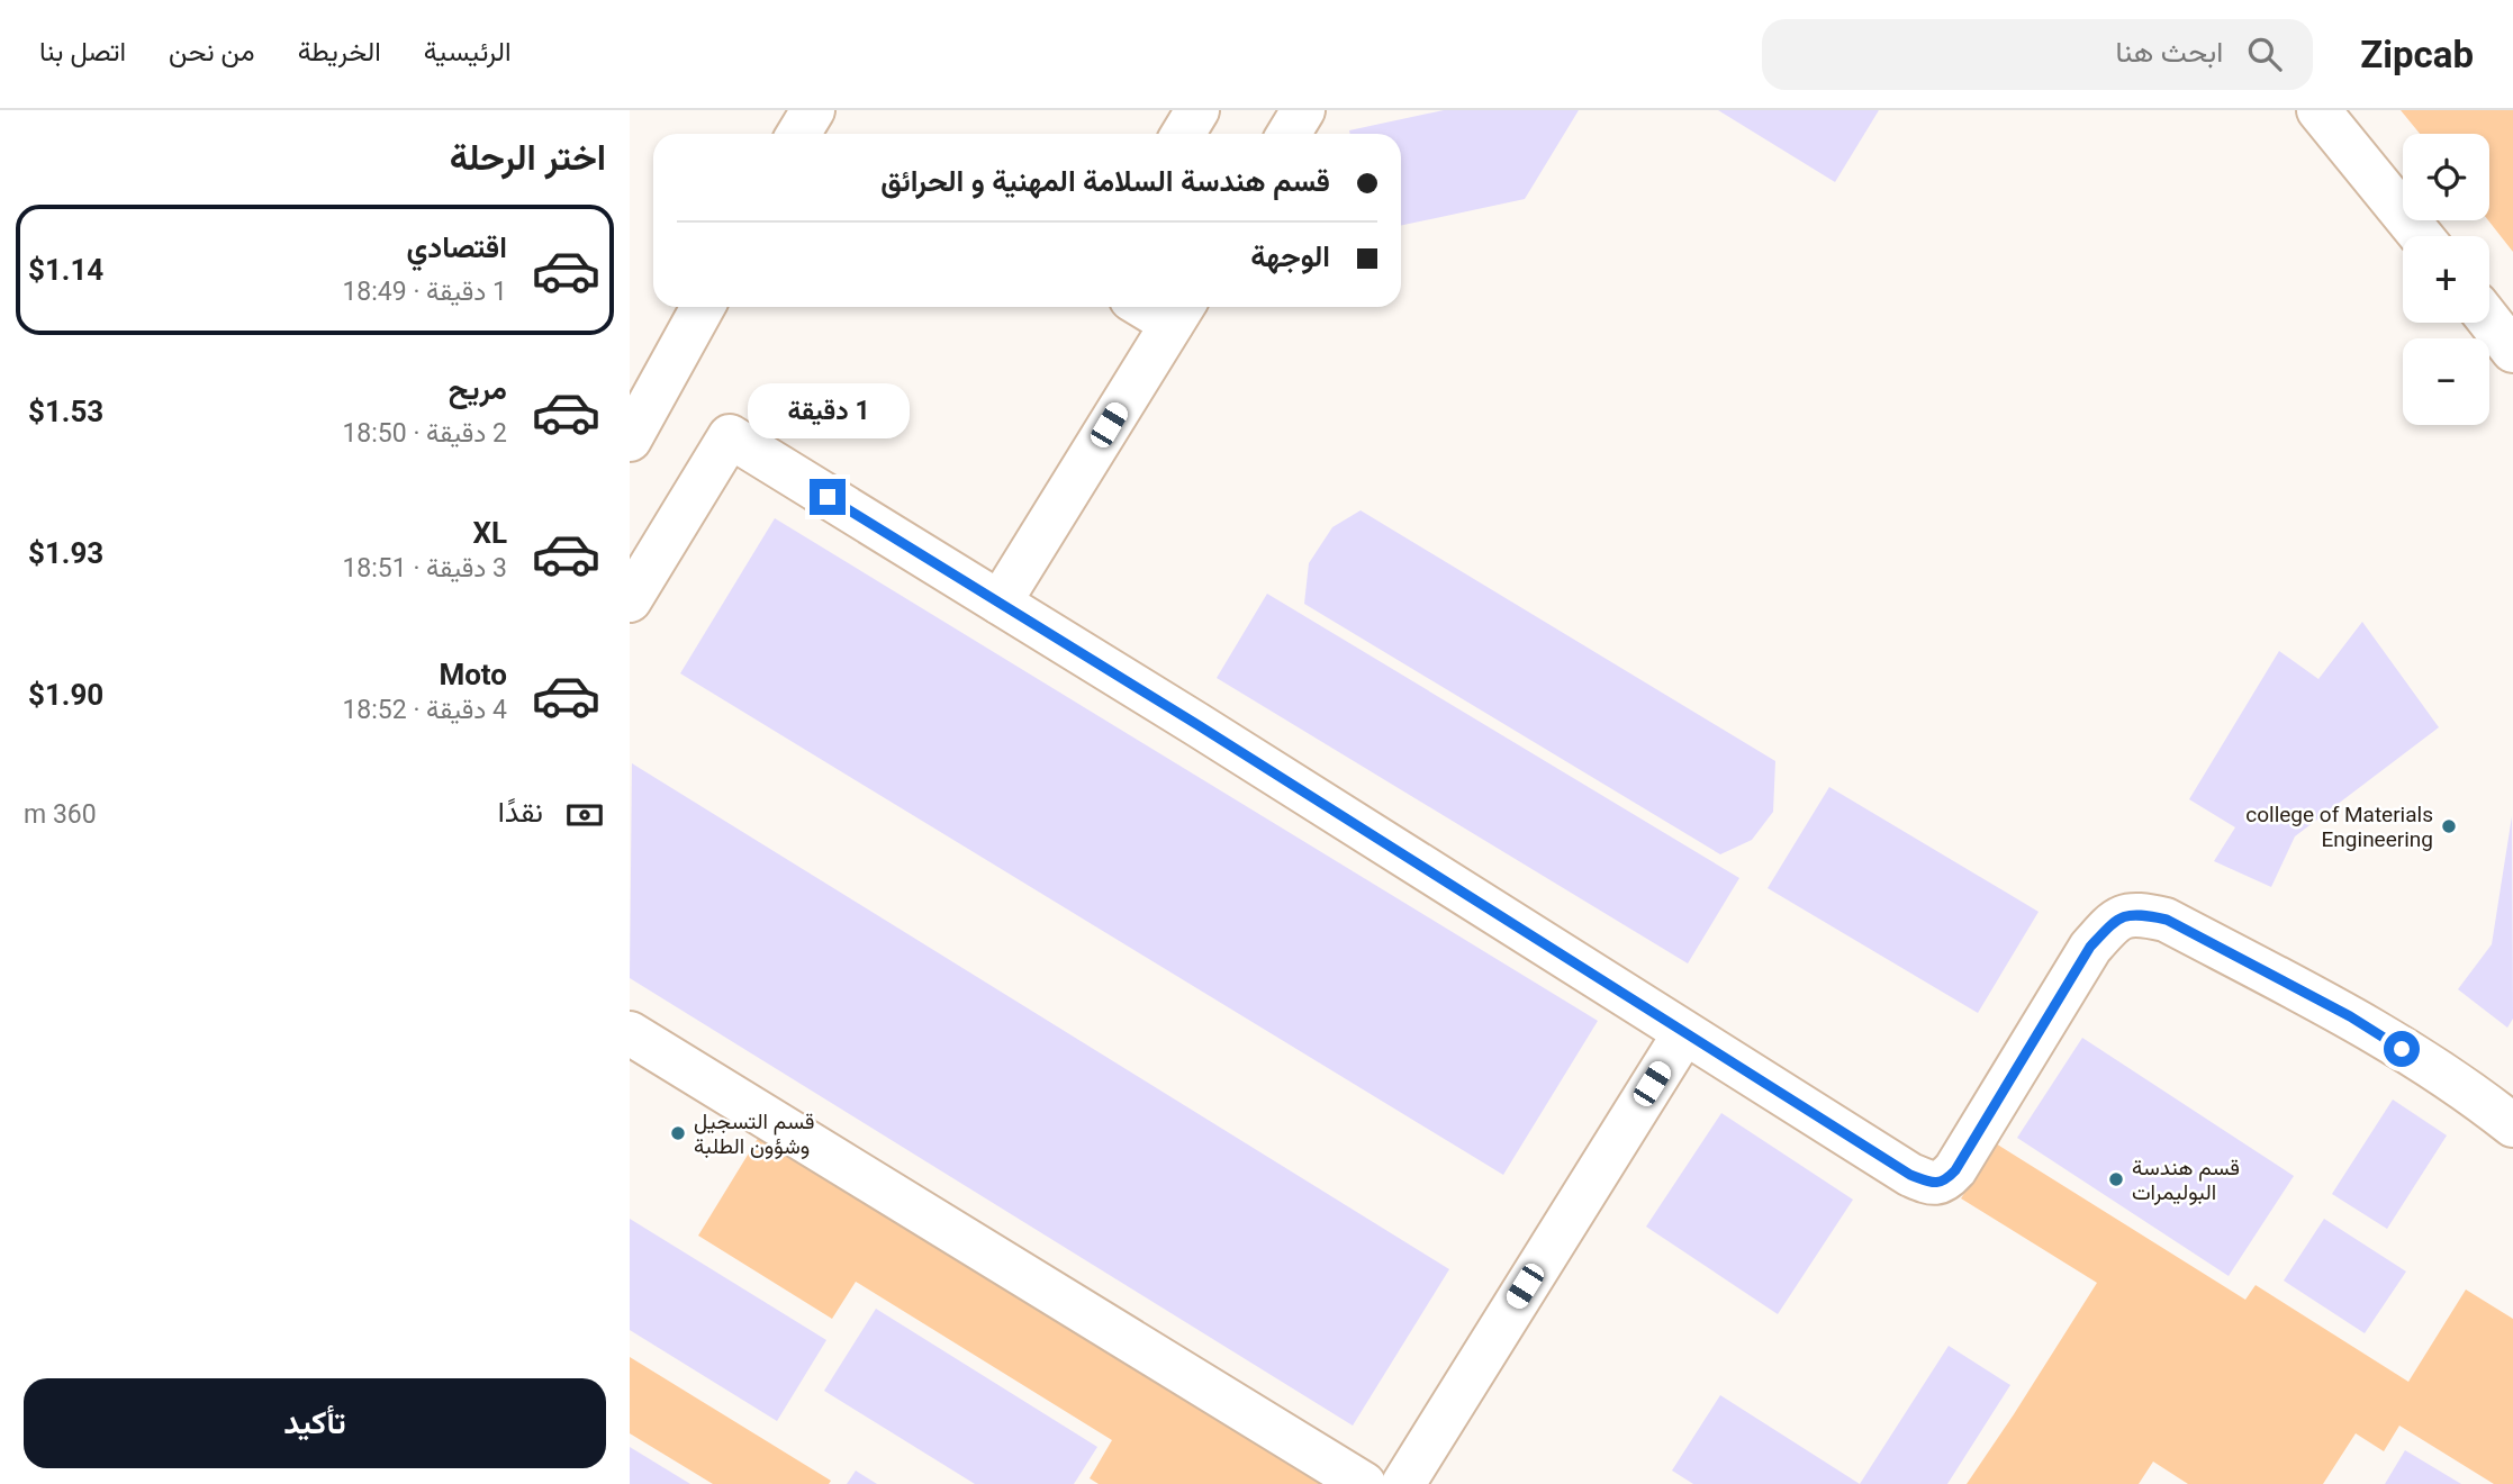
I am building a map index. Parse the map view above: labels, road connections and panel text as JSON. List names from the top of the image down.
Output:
{
  "places": ["college of Materials Engineering", "قسم التسجيل وشؤون الطلبة", "قسم هندسة البوليمرات"],
  "page": {
    "header": "Zipcab",
    "search": "ابحث هنا",
    "nav": [
      "الرئيسية",
      "الخريطة",
      "من نحن",
      "اتصل بنا"
    ],
    "heading": "اختر الرحلة",
    "map_buttons": ["+", "−"],
    "banner": ["قسم هندسة السلامة المهنية و الحرائق", "الوجهة"],
    "list": [
      {
        "name": "اقتصادي",
        "note": "1 دقيقة · 18:49",
        "value": "$1.14"
      },
      {
        "name": "مريح",
        "note": "2 دقيقة · 18:50",
        "value": "$1.53"
      },
      {
        "name": "XL",
        "note": "3 دقيقة · 18:51",
        "value": "$1.93"
      },
      {
        "name": "Moto",
        "note": "4 دقيقة · 18:52",
        "value": "$1.90"
      }
    ],
    "bubble": "1 دقيقة",
    "pay": ["نقدًا", "360 m"],
    "buttons": "تأكيد"
  }
}
